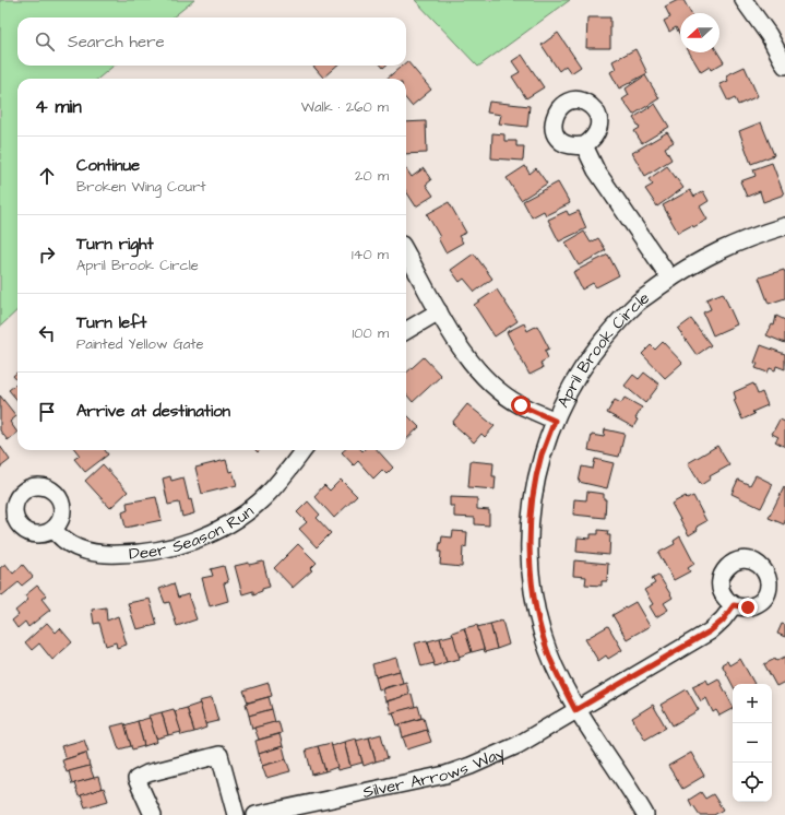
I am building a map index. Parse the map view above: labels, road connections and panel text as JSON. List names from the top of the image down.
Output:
{
  "streets": {
    "street": ["April Brook Circle", "Deer Season Run", "Silver Arrows Way"]
  },
  "crossings": [
    ["April Brook Circle", "Silver Arrows Way"]
  ],
  "north": "left",
  "page": {
    "search": "Search here",
    "heading": ["4 min", "Walk · 260 m"],
    "list": [
      ["Continue", "Broken Wing Court", "20 m"],
      ["Turn right", "April Brook Circle", "140 m"],
      ["Turn left", "Painted Yellow Gate", "100 m"],
      "Arrive at destination"
    ],
    "map_buttons": ["+", "−"]
  }
}
